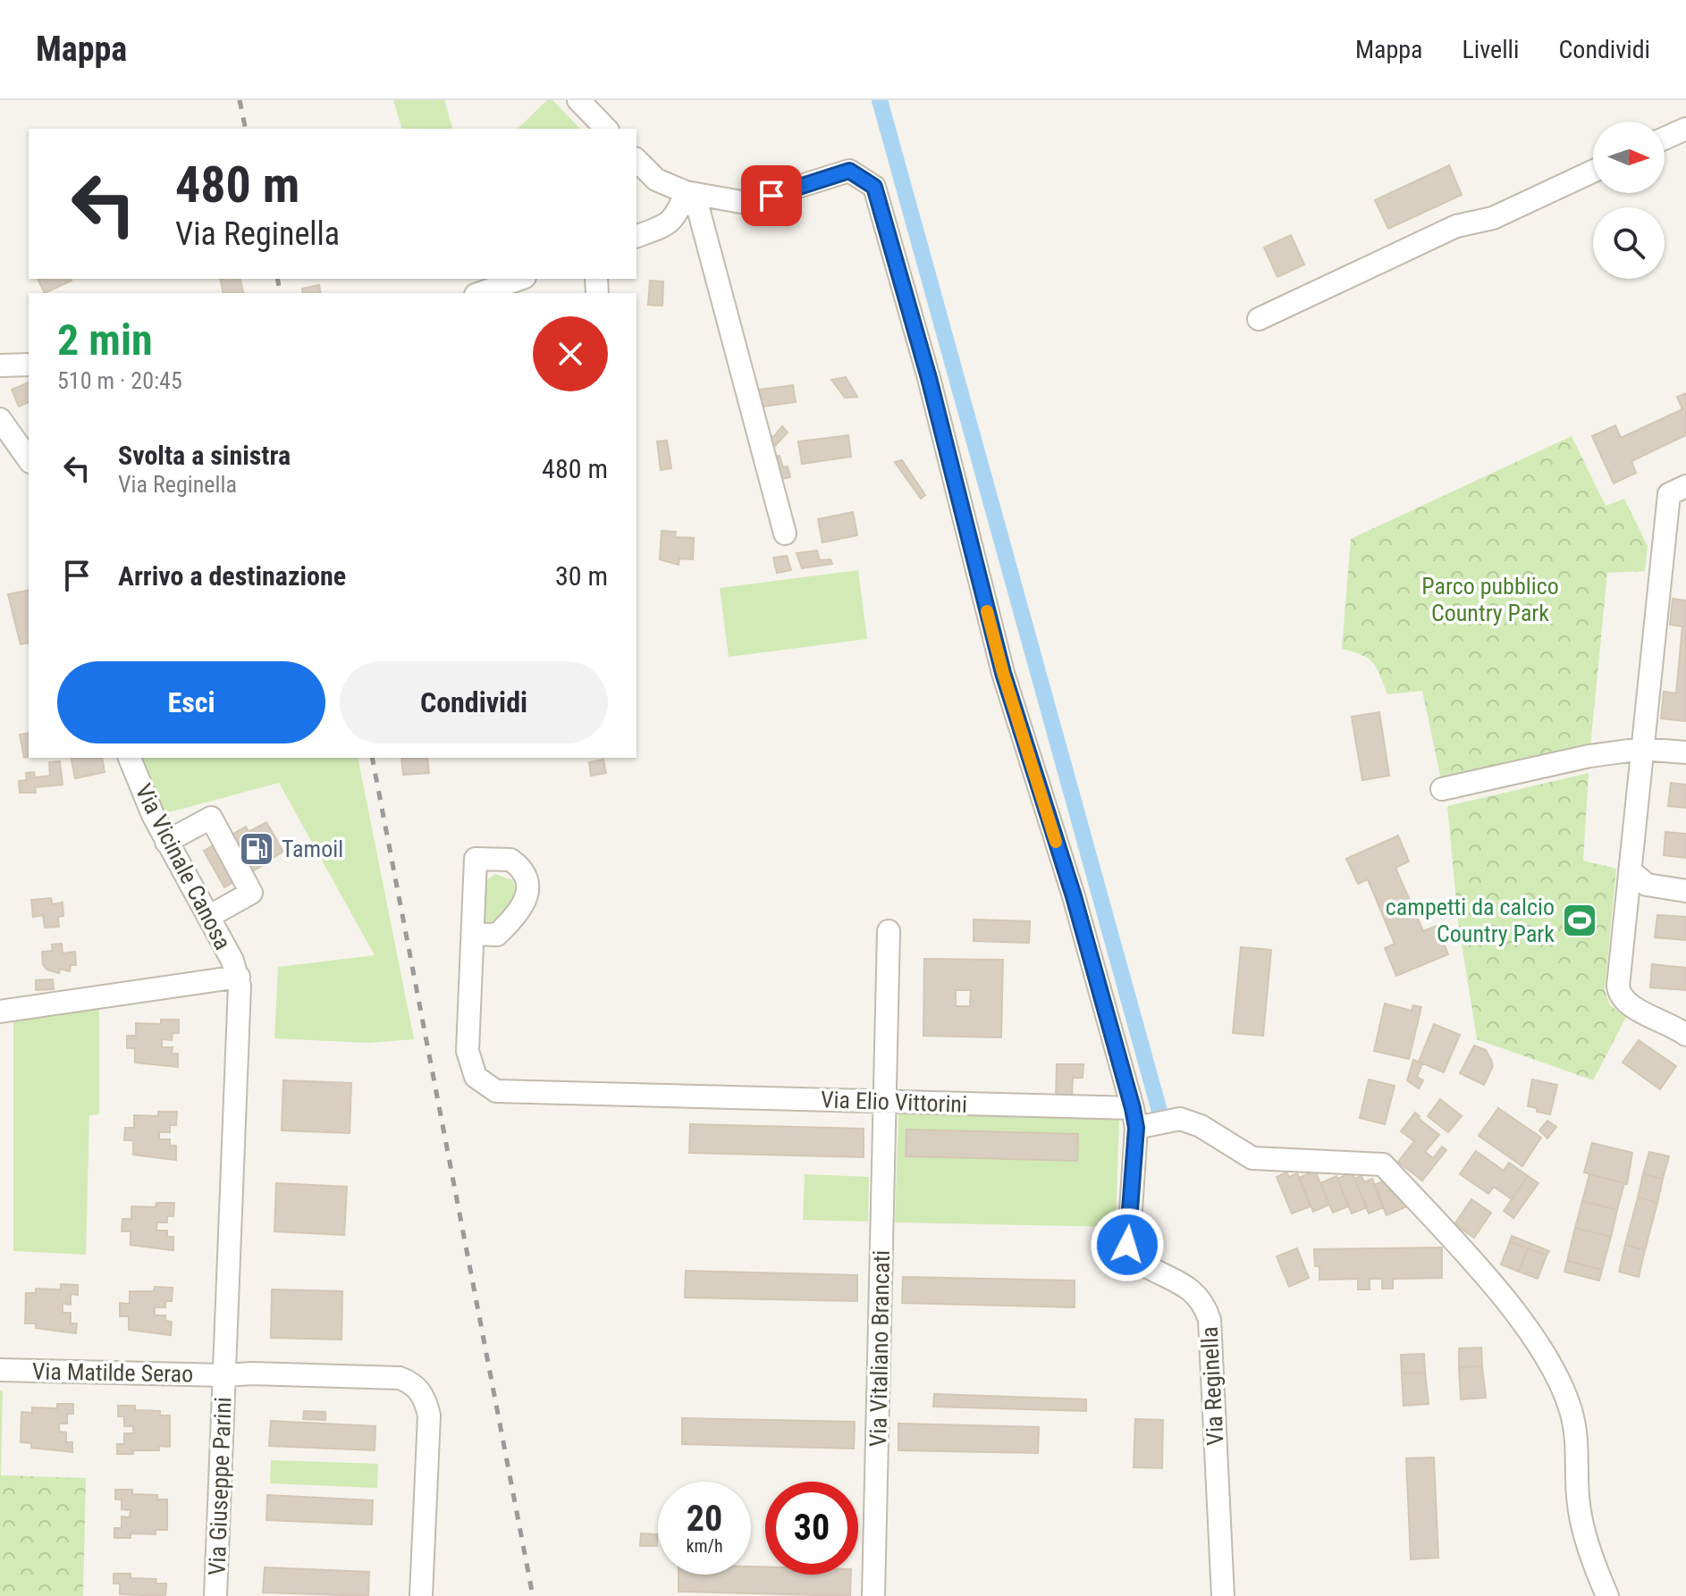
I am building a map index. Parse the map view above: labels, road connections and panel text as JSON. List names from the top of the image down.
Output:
{
  "streets": {
    "street": [
      "Via Vicinale Canosa",
      "Via Elio Vittorini",
      "Via Vitaliano Brancati",
      "Via Matilde Serao",
      "Via Reginella",
      "Via Giuseppe Parini"
    ]
  },
  "crossings": [
    ["Via Vicinale Canosa", "Via Giuseppe Parini"],
    ["Via Elio Vittorini", "Via Vitaliano Brancati"],
    ["Via Elio Vittorini", "Via Reginella"],
    ["Via Matilde Serao", "Via Giuseppe Parini"]
  ],
  "parks": ["Parco pubblico Country Park"],
  "places": {
    "fuel station": ["Tamoil"],
    "sports": ["campetti da calcio Country Park"]
  },
  "north": "right",
  "page": {
    "header": "Mappa",
    "nav": ["Mappa", "Livelli", "Condividi"],
    "turn": ["480 m", "Via Reginella"],
    "heading": ["2 min", "510 m · 20:45"],
    "list": [
      {
        "name": "Svolta a sinistra",
        "note": "Via Reginella",
        "value": "480 m"
      },
      {
        "name": "Arrivo a destinazione",
        "value": "30 m"
      }
    ],
    "buttons": ["Esci", "Condividi"],
    "speed": "20 km/h",
    "limit": "30"
  }
}
